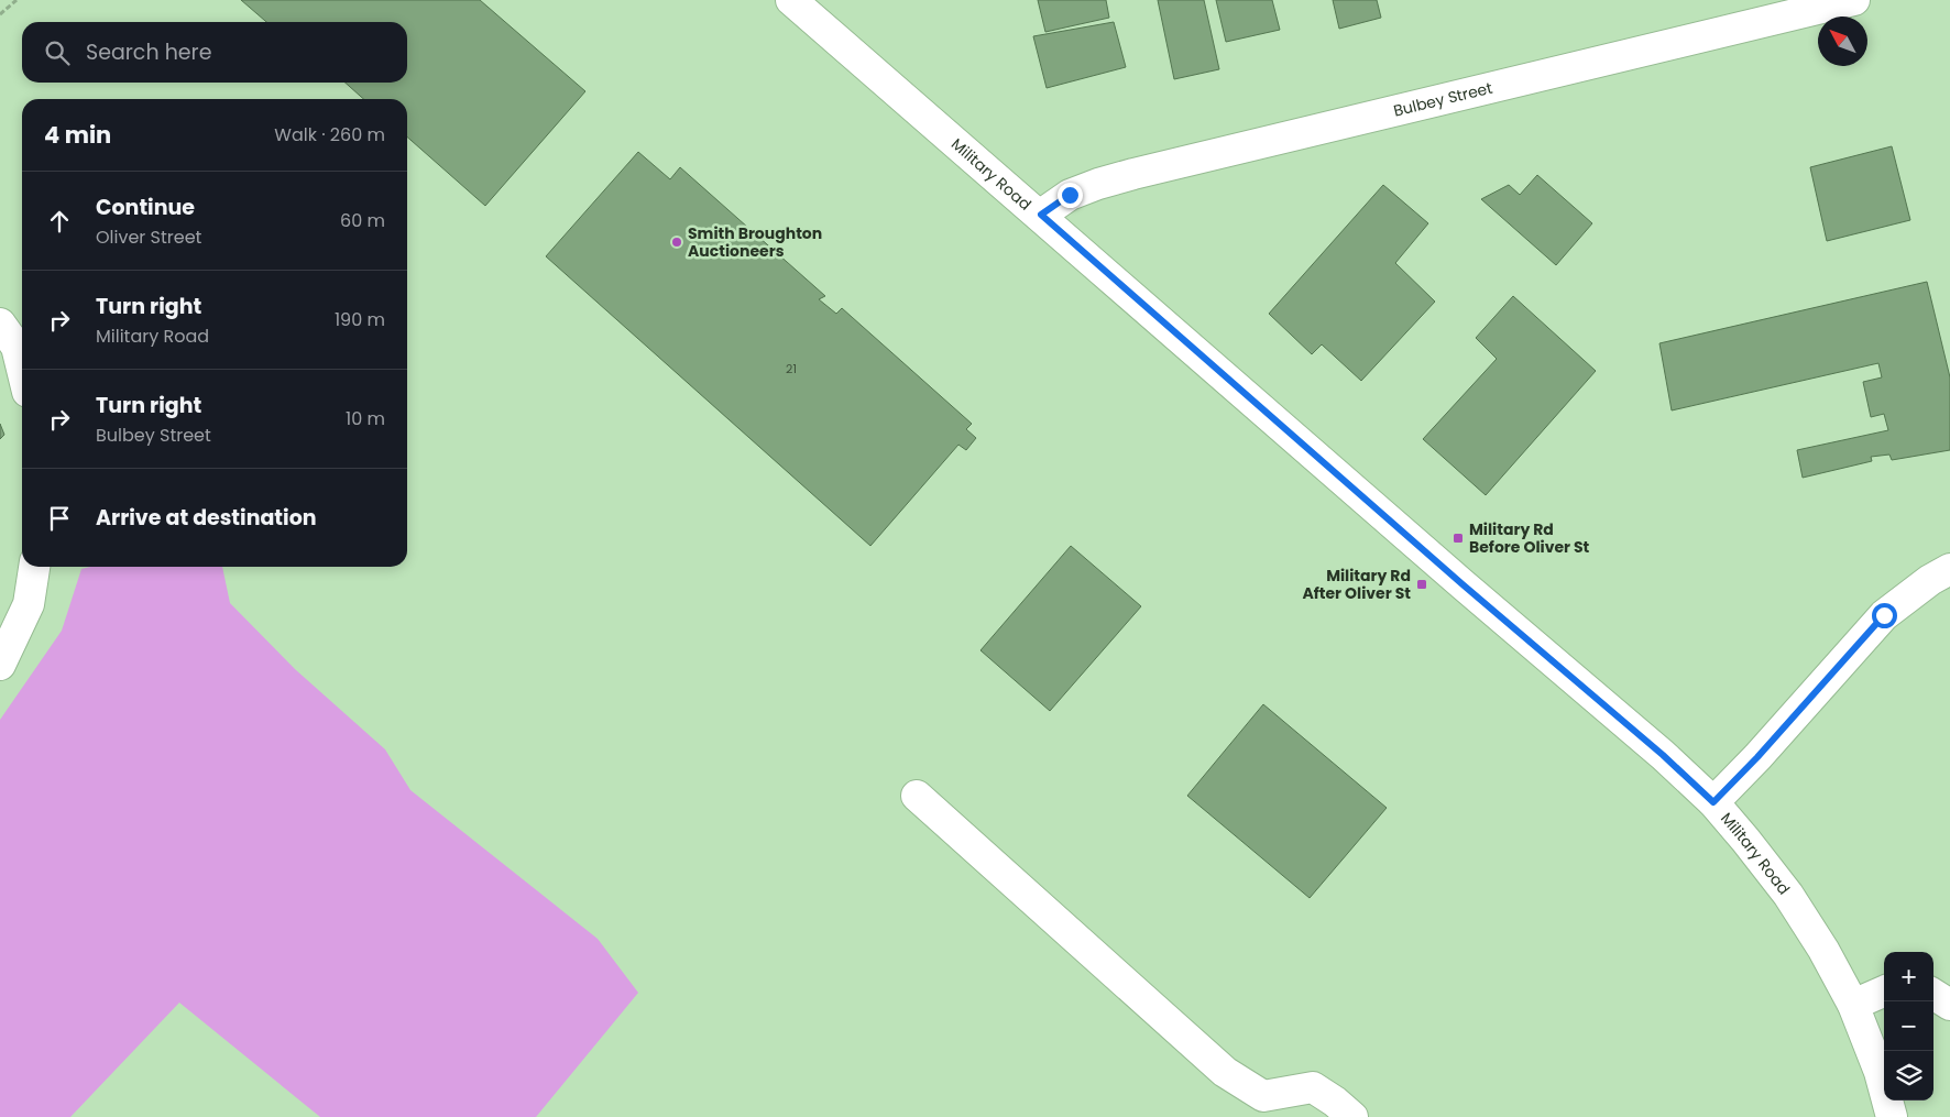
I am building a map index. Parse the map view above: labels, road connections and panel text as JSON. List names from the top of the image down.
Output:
{
  "streets": {
    "main road": ["Bulbey Street", "Military Road"]
  },
  "crossings": [
    ["Bulbey Street", "Military Road"]
  ],
  "places": {
    "other": ["Smith Broughton Auctioneers"],
    "transit": ["Military Rd Before Oliver St", "Military Rd After Oliver St"]
  },
  "house_numbers": ["21"],
  "north": "top left",
  "page": {
    "search": "Search here",
    "heading": ["4 min", "Walk · 260 m"],
    "list": [
      ["Continue", "Oliver Street", "60 m"],
      ["Turn right", "Military Road", "190 m"],
      ["Turn right", "Bulbey Street", "10 m"],
      "Arrive at destination"
    ],
    "map_buttons": ["+", "−"]
  }
}
